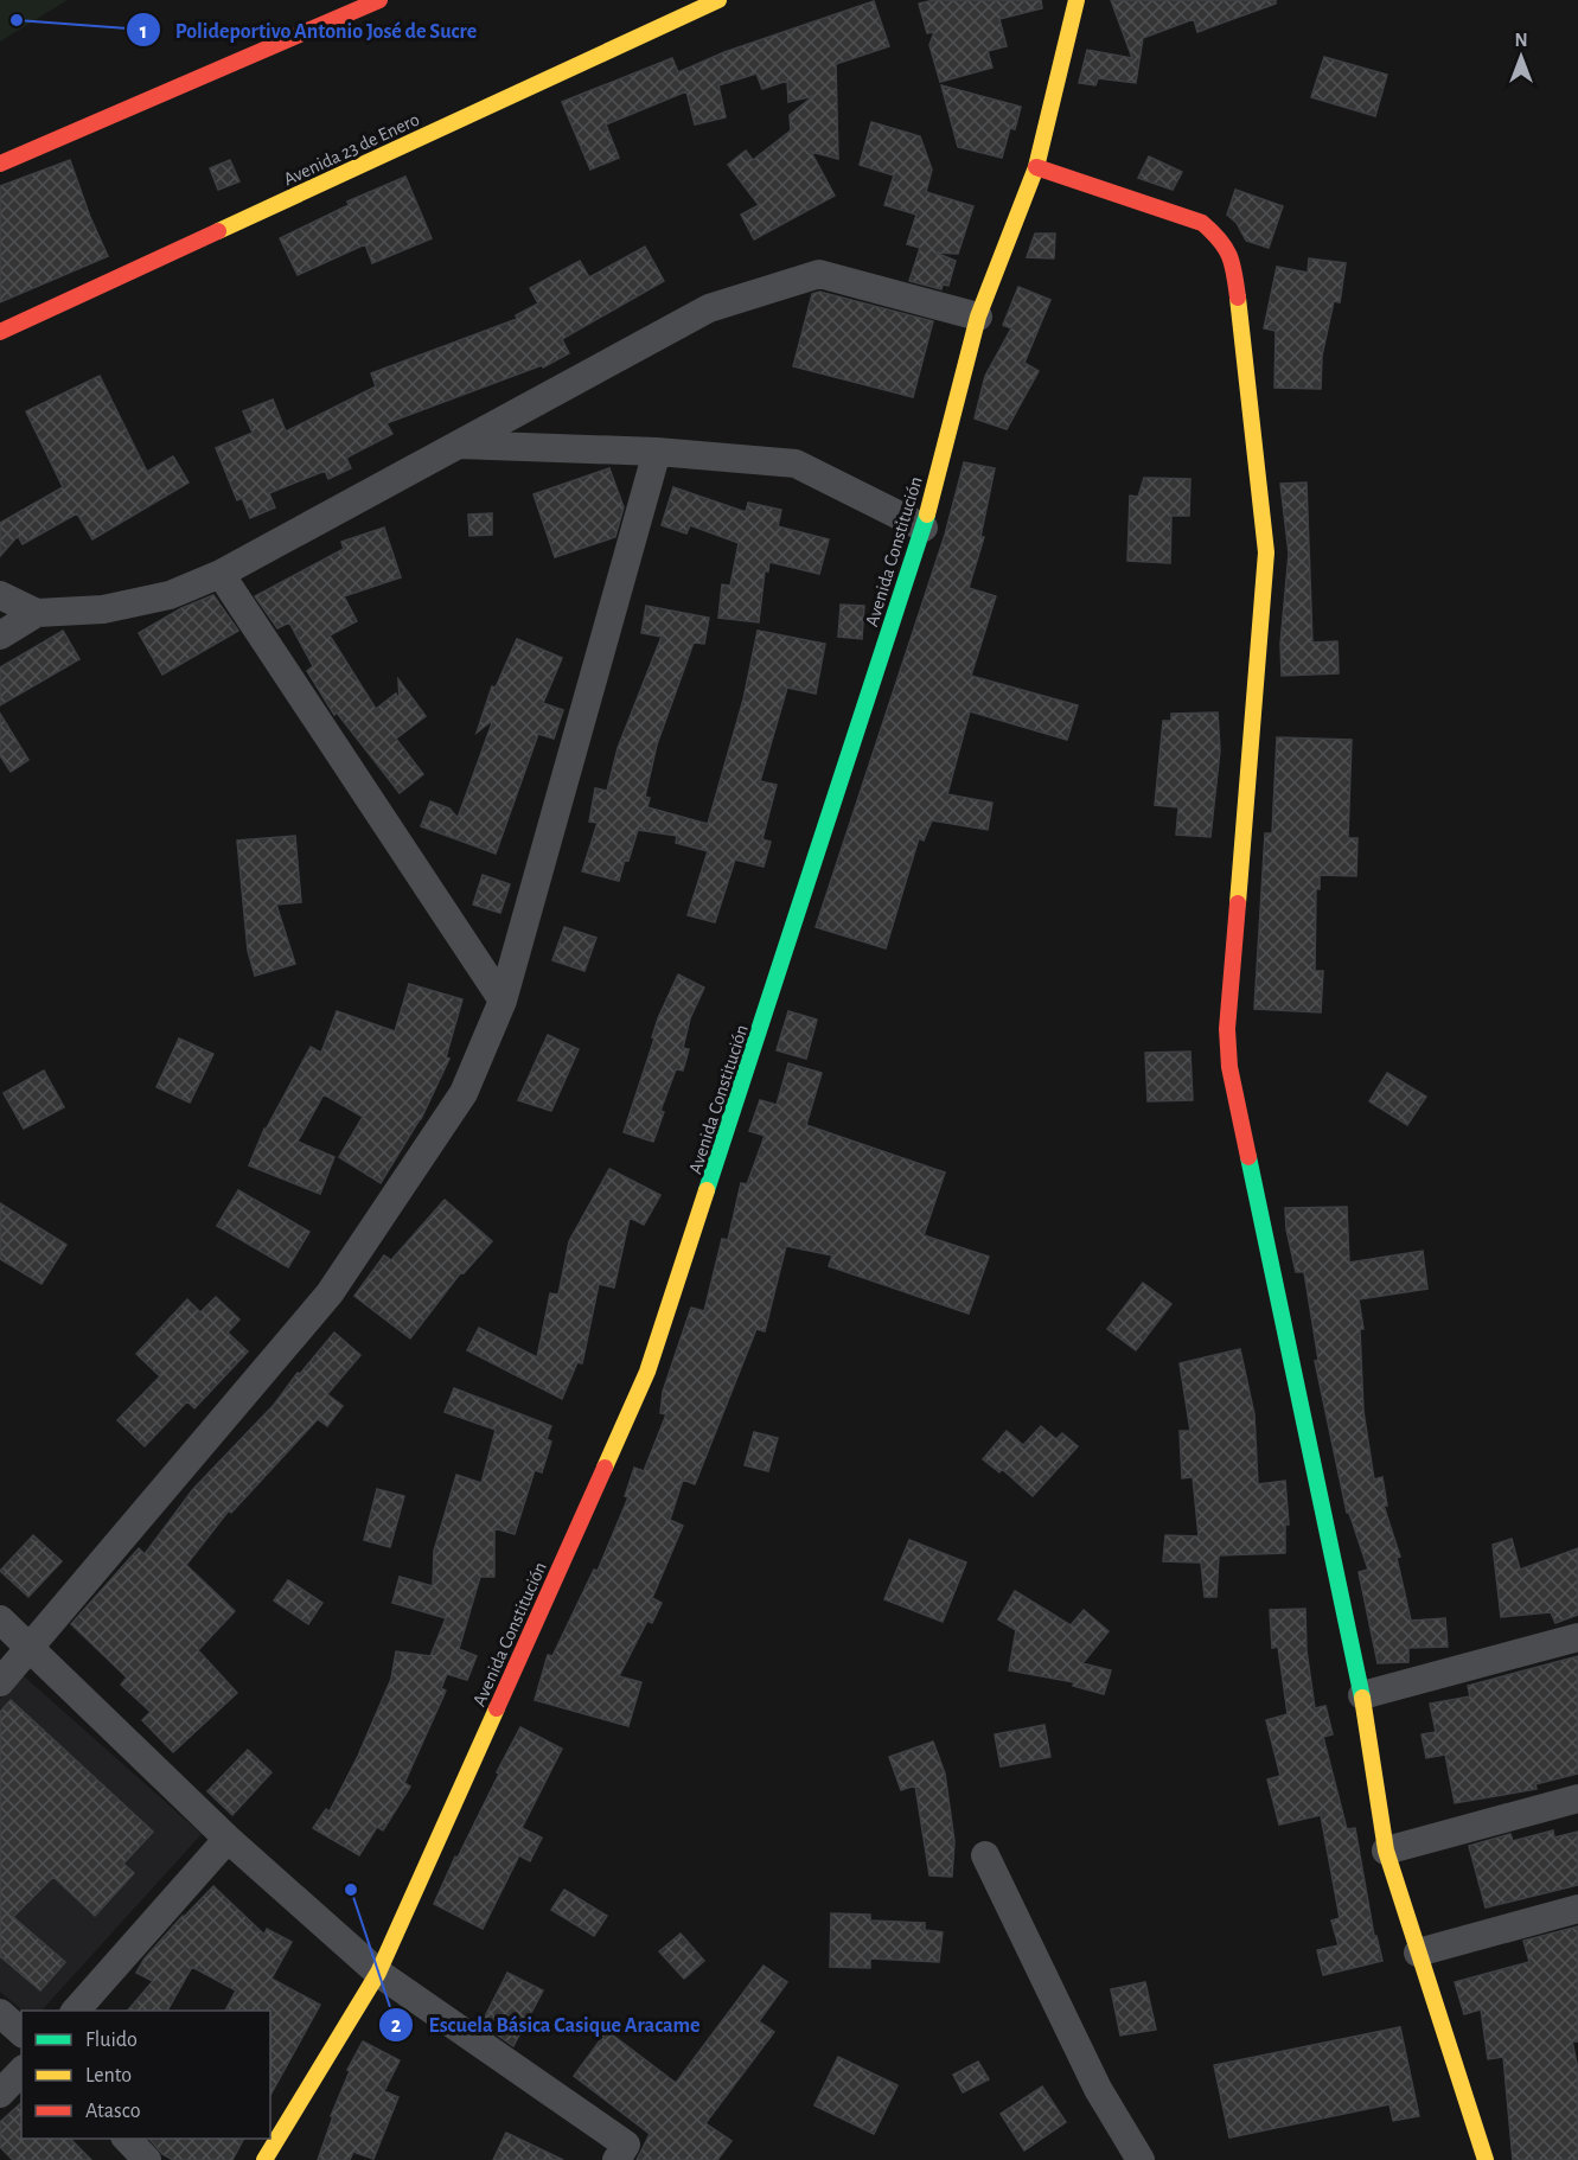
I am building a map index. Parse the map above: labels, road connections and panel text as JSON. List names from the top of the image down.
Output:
{
  "streets": {
    "street": ["Avenida 23 de Enero", "Avenida Constitución"]
  },
  "places": ["Polideportivo Antonio José de Sucre", "Escuela Básica Casique Aracame"],
  "legend": ["Fluido", "Lento", "Atasco"],
  "north": "top"
}
